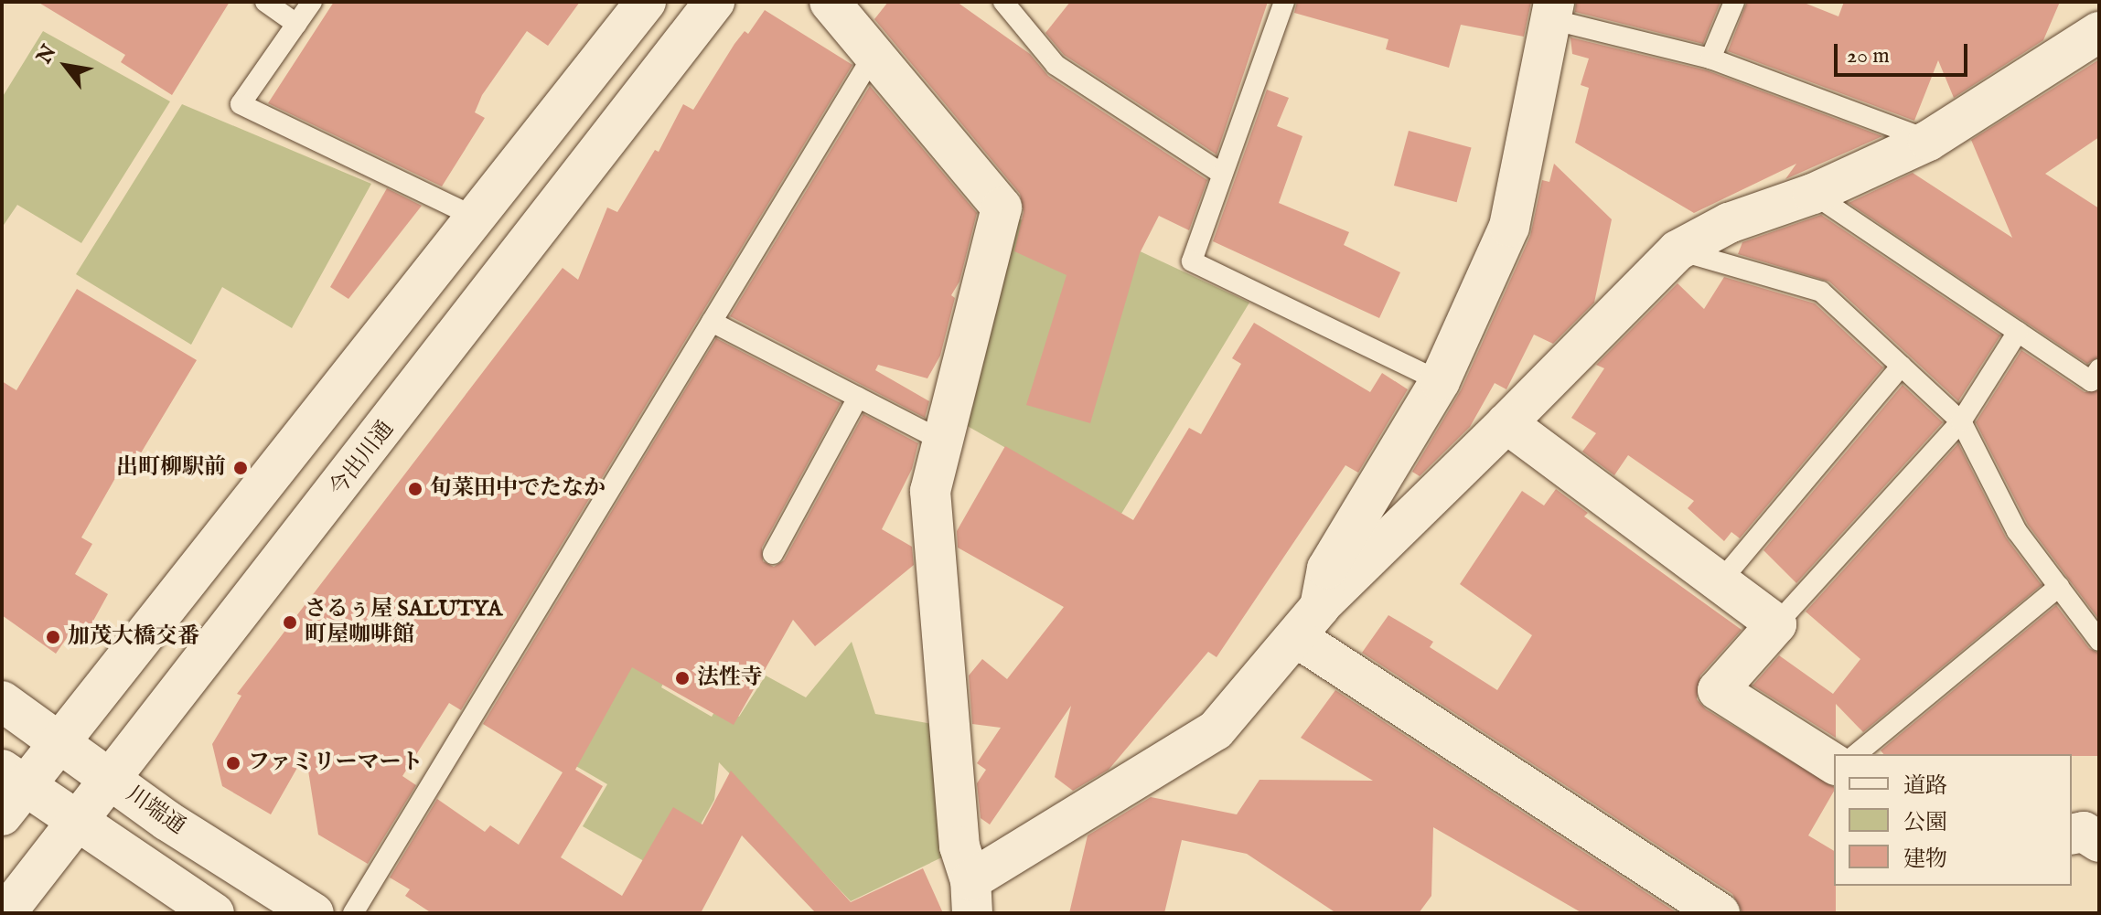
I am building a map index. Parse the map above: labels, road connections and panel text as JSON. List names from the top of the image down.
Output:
{
  "streets": {
    "street": ["今出川通", "川端通"]
  },
  "crossings": [
    ["今出川通", "川端通"]
  ],
  "places": [
    "出町柳駅前",
    "旬菜田中でたなか",
    "さるぅ屋 SALUTYA 町屋咖啡館",
    "加茂大橋交番",
    "法性寺",
    "ファミリーマート"
  ],
  "legend": ["道路", "公園", "建物"],
  "scale_bar": "20 m",
  "north": "top left"
}
